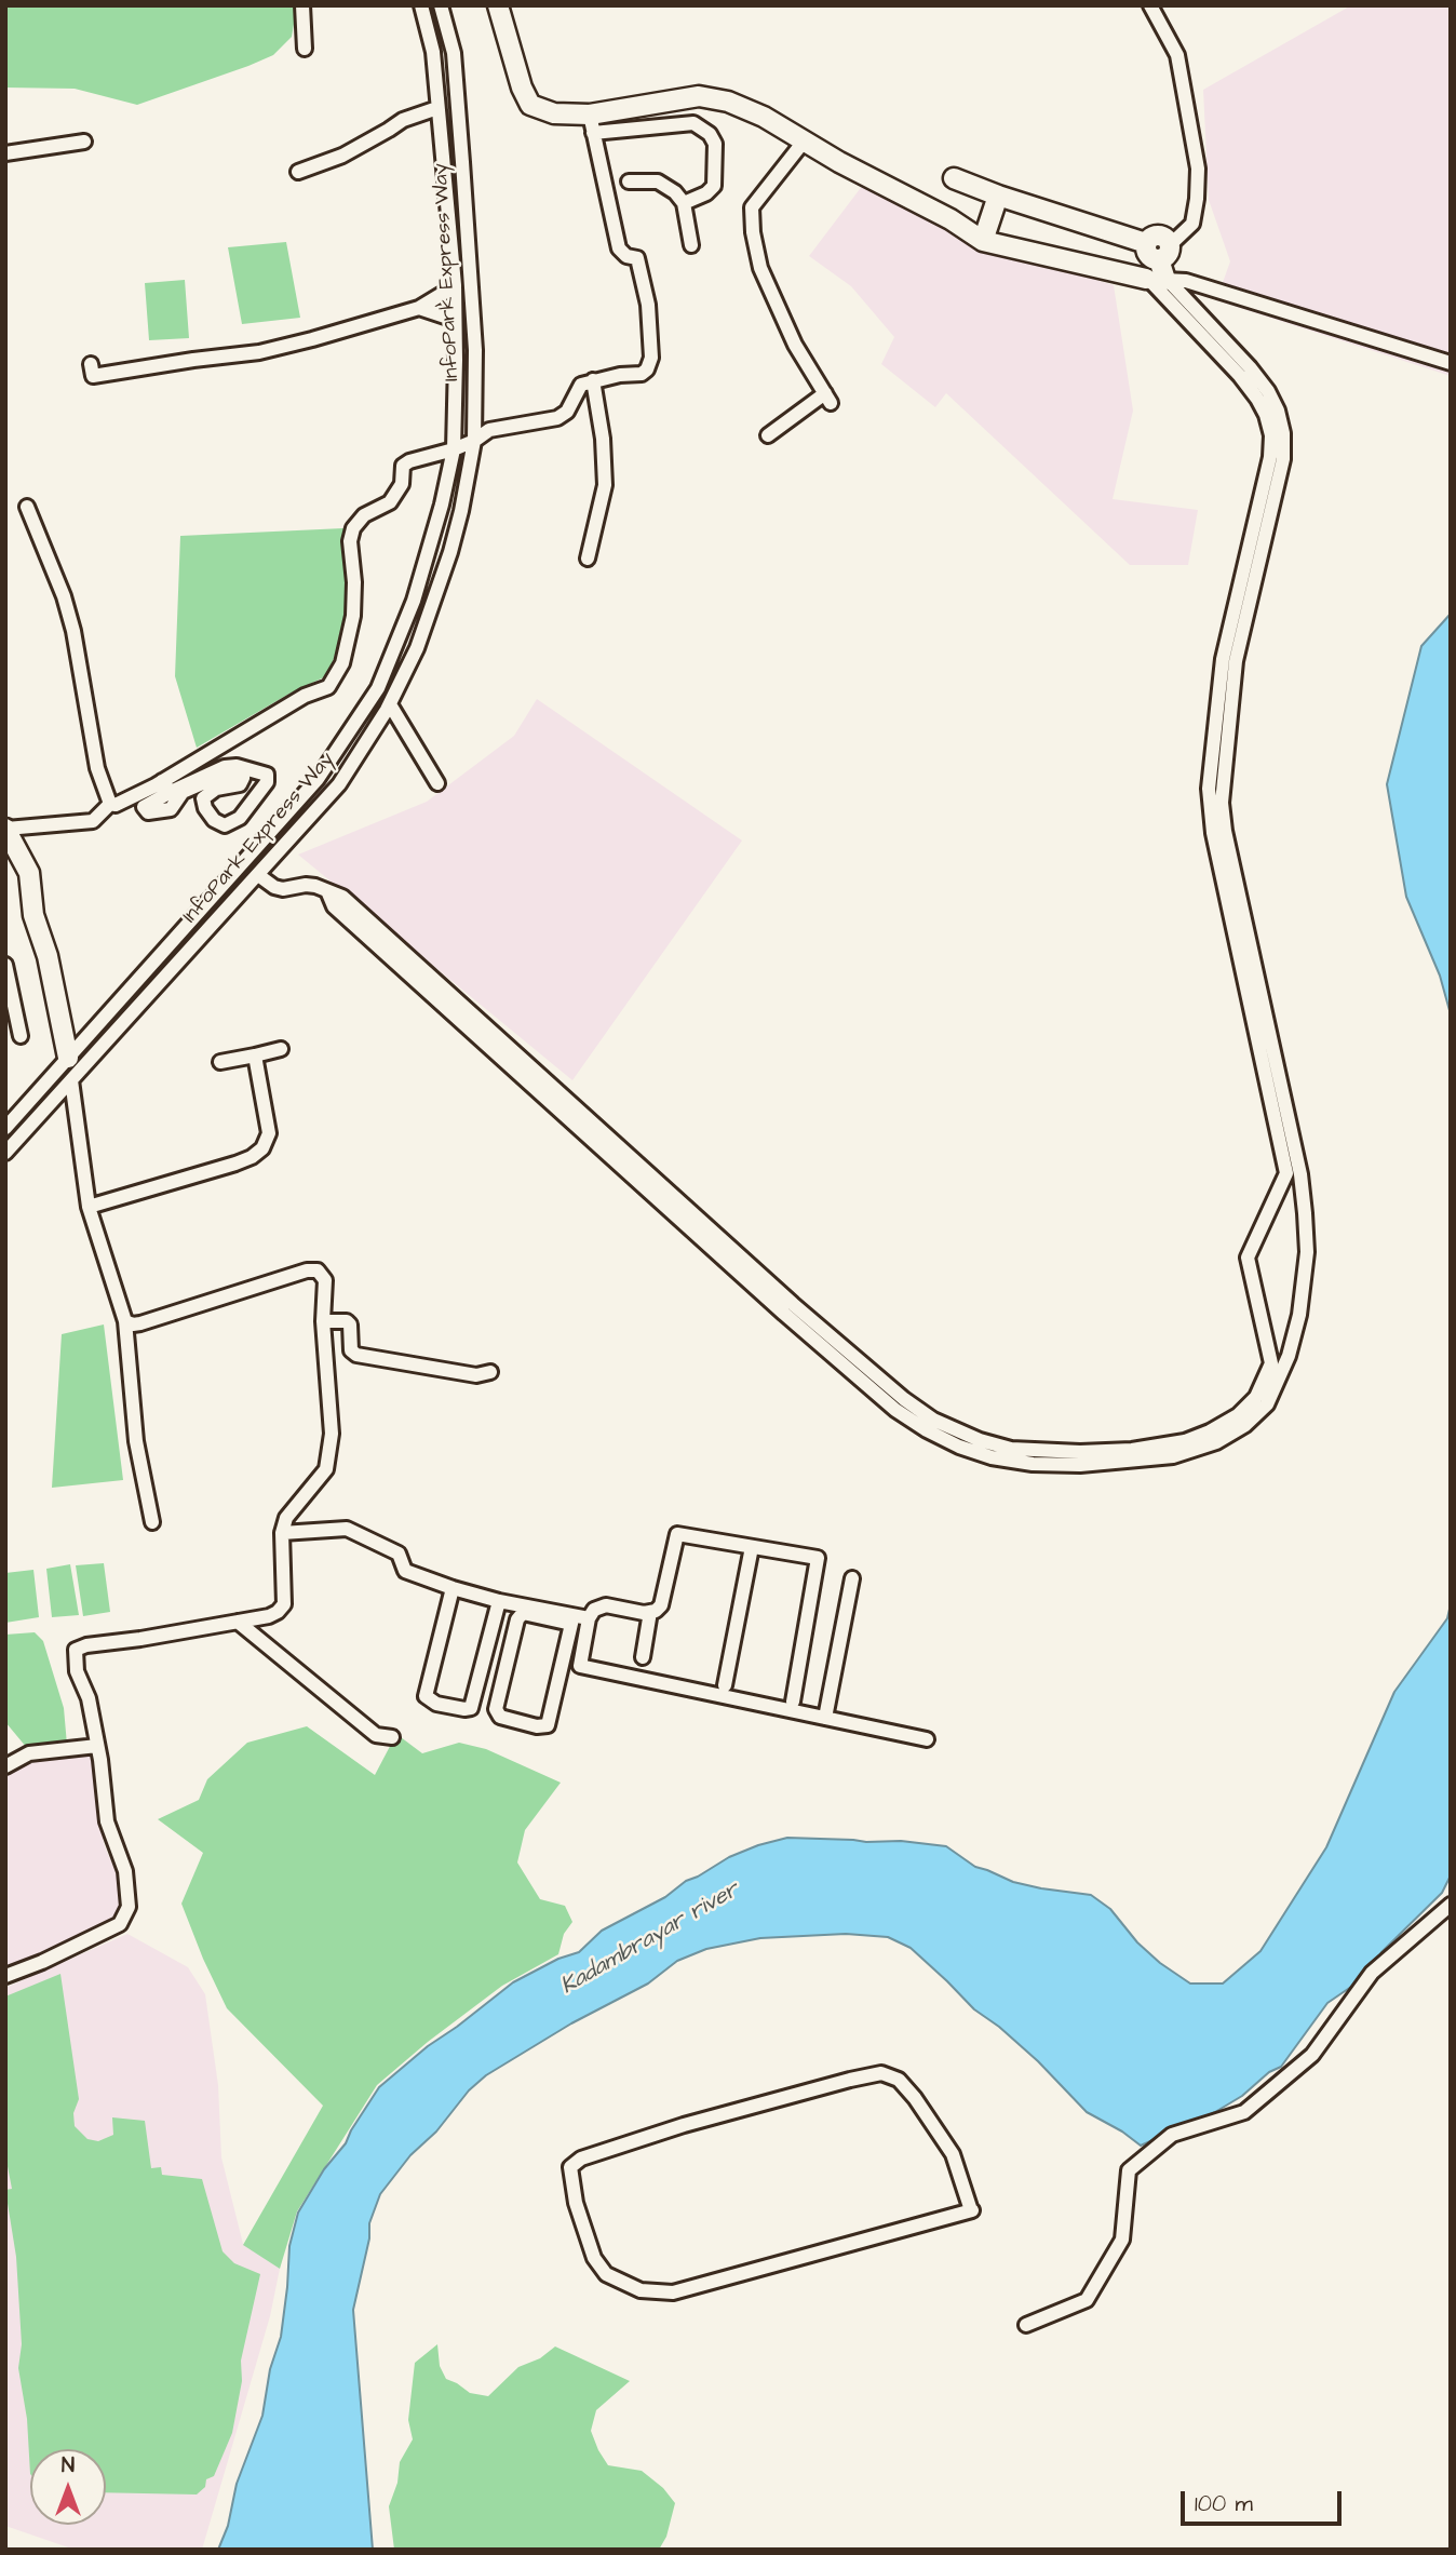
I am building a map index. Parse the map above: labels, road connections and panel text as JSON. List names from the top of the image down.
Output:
{
  "streets": {
    "street": ["InfoPark Express Way"]
  },
  "water": ["Kadambrayar river"],
  "scale_bar": "100 m",
  "north": "top"
}
